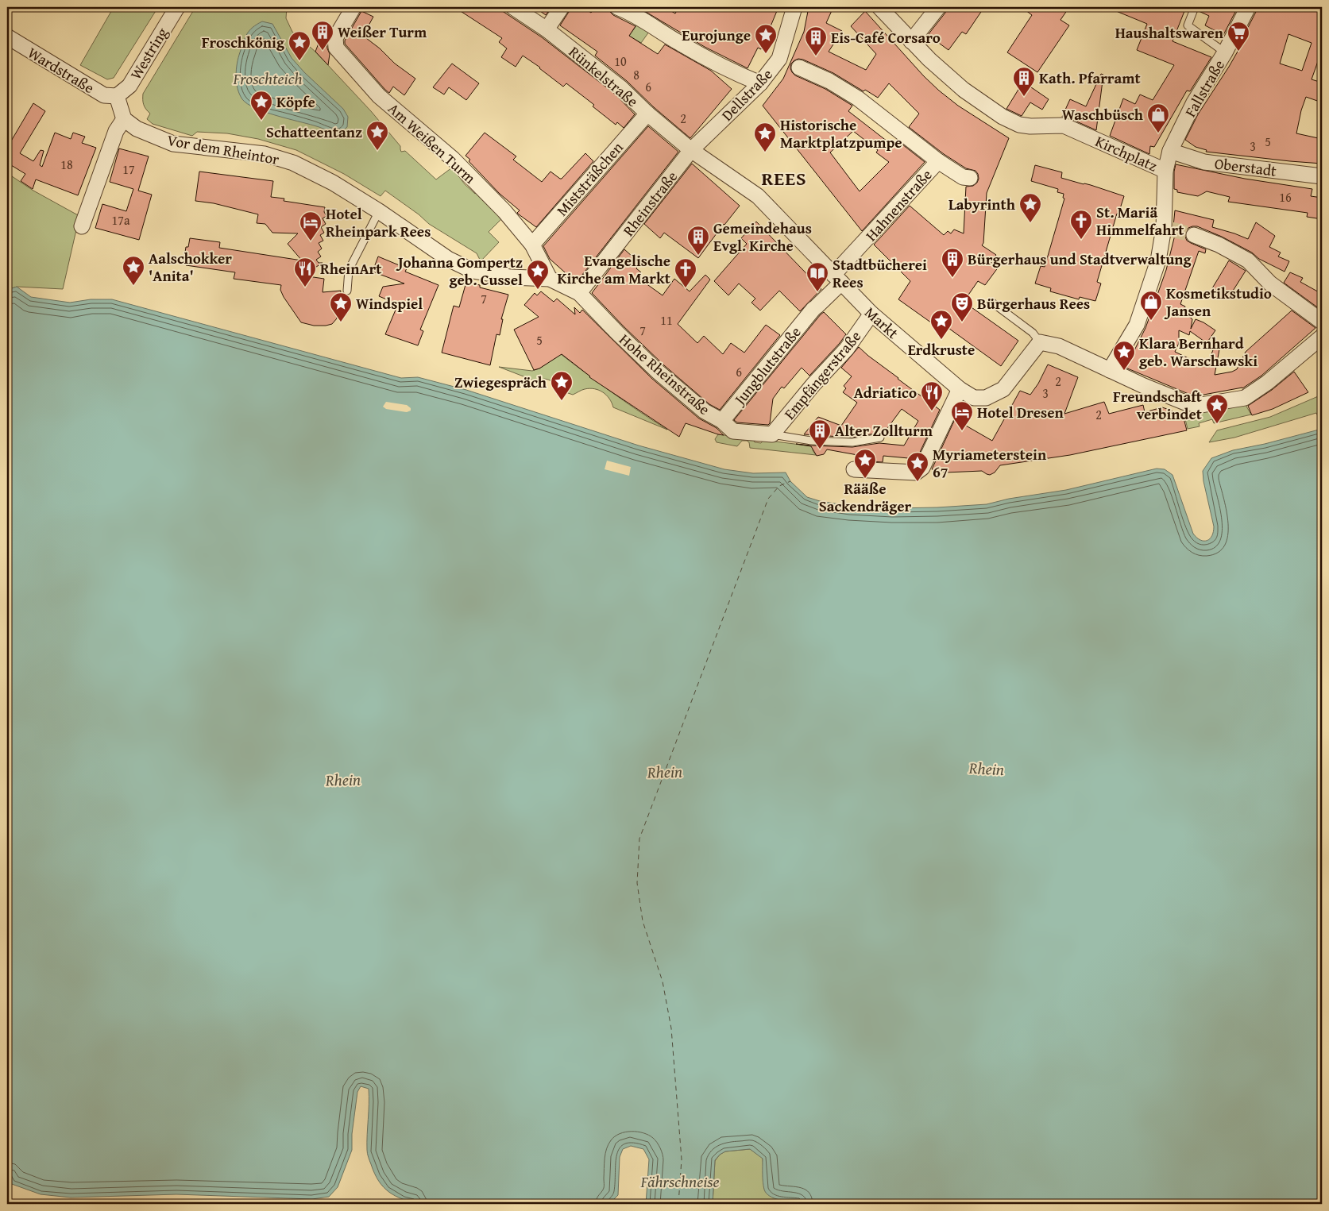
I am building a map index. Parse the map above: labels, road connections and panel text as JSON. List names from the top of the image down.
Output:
{
  "streets": {
    "street": [
      "Westring",
      "Wardstraße",
      "Rünkelstraße",
      "Fallstraße",
      "Dellstraße",
      "Am Weißen Turm",
      "Vor dem Rheintor",
      "Kirchplatz",
      "Oberstadt",
      "Miststräßchen",
      "Rheinstraße",
      "Hahnenstraße",
      "Markt",
      "Jungblutstraße",
      "Hohe Rheinstraße",
      "Empfängerstraße"
    ]
  },
  "crossings": [
    ["Westring", "Wardstraße"],
    ["Rünkelstraße", "Dellstraße"],
    ["Rünkelstraße", "Miststräßchen"],
    ["Rünkelstraße", "Rheinstraße"],
    ["Rünkelstraße", "Markt"],
    ["Fallstraße", "Kirchplatz"],
    ["Fallstraße", "Oberstadt"],
    ["Dellstraße", "Rheinstraße"],
    ["Dellstraße", "Markt"],
    ["Am Weißen Turm", "Vor dem Rheintor"],
    ["Am Weißen Turm", "Miststräßchen"],
    ["Vor dem Rheintor", "Rheinstraße"],
    ["Vor dem Rheintor", "Hohe Rheinstraße"],
    ["Rheinstraße", "Markt"],
    ["Rheinstraße", "Hohe Rheinstraße"],
    ["Hahnenstraße", "Markt"],
    ["Hahnenstraße", "Jungblutstraße"],
    ["Markt", "Jungblutstraße"],
    ["Markt", "Empfängerstraße"],
    ["Jungblutstraße", "Hohe Rheinstraße"],
    ["Hohe Rheinstraße", "Empfängerstraße"]
  ],
  "districts": ["REES"],
  "water": ["Froschteich", "Rhein", "Fährschneise"],
  "places": {
    "building": [
      "Weißer Turm",
      "Eis-Café Corsaro",
      "Kath. Pfarramt",
      "Gemeindehaus Evgl. Kirche",
      "Bürgerhaus und Stadtverwaltung",
      "Alter Zollturm"
    ],
    "supermarket": ["Haushaltswaren"],
    "place": [
      "Eurojunge",
      "Froschkönig",
      "Köpfe",
      "Schatteentanz",
      "Historische Marktplatzpumpe",
      "Labyrinth",
      "Aalschokker 'Anita'",
      "Johanna Gompertz geb. Cussel",
      "Windspiel",
      "Erdkruste",
      "Klara Bernhard geb. Warschawski",
      "Zwiegespräch",
      "Freundschaft verbindet",
      "Rääße Sackendräger",
      "Myriameterstein 67"
    ],
    "shop": ["Waschbüsch", "Kosmetikstudio Jansen"],
    "church": ["St. Mariä Himmelfahrt", "Evangelische Kirche am Markt"],
    "hotel": ["Hotel Rheinpark Rees", "Hotel Dresen"],
    "restaurant": ["RheinArt", "Adriatico"],
    "library": ["Stadtbücherei Rees"],
    "theatre": ["Bürgerhaus Rees"]
  },
  "house_numbers": [
    "10",
    "8",
    "6",
    "2",
    "5",
    "3",
    "18",
    "17",
    "16",
    "17a",
    "7",
    "11",
    "7",
    "5",
    "6",
    "2",
    "3",
    "2"
  ]
}
